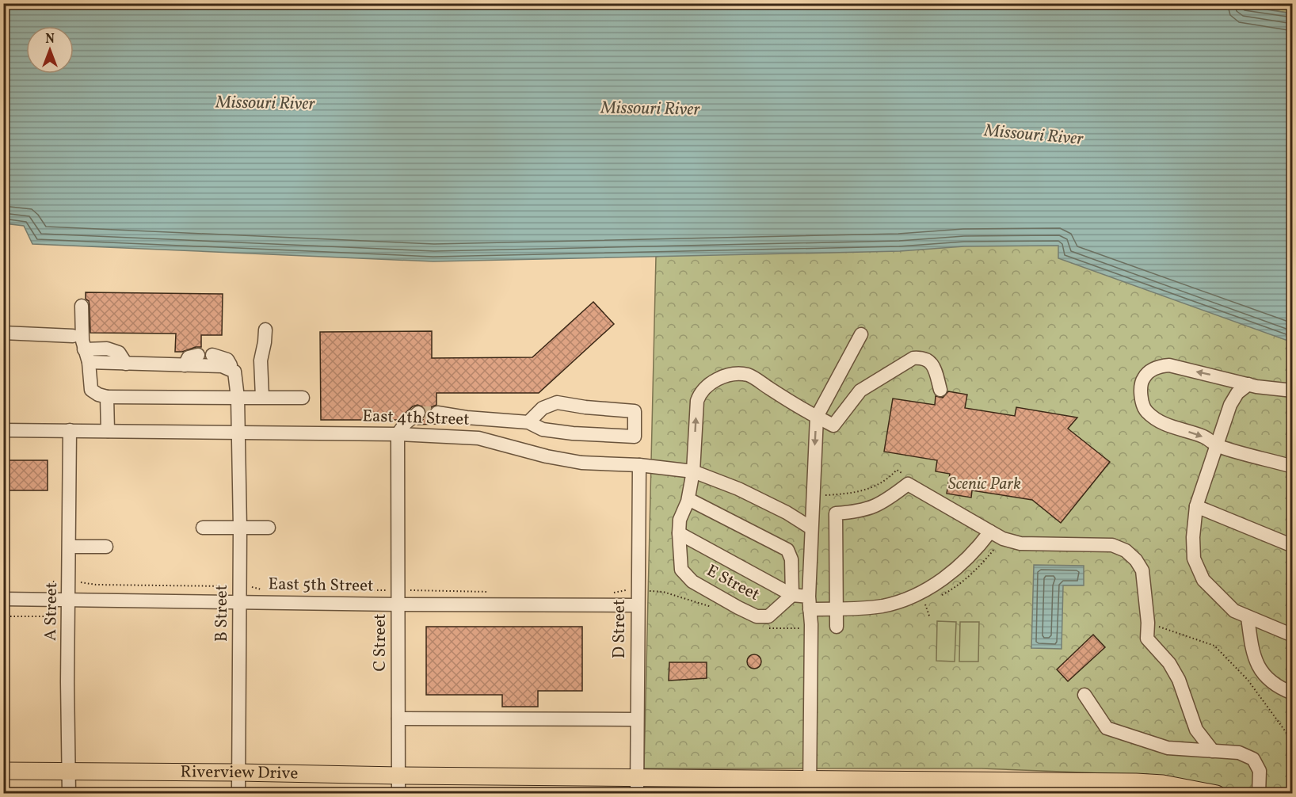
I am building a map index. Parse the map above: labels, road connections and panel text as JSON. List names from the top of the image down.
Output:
{
  "streets": {
    "main road": ["Riverview Drive"],
    "street": [
      "East 4th Street",
      "E Street",
      "East 5th Street",
      "A Street",
      "B Street",
      "D Street",
      "C Street"
    ]
  },
  "crossings": [
    ["East 4th Street", "E Street"],
    ["East 4th Street", "A Street"],
    ["East 4th Street", "B Street"],
    ["East 4th Street", "D Street"],
    ["East 4th Street", "C Street"],
    ["East 5th Street", "A Street"],
    ["East 5th Street", "B Street"],
    ["East 5th Street", "D Street"],
    ["East 5th Street", "C Street"],
    ["A Street", "Riverview Drive"],
    ["B Street", "Riverview Drive"],
    ["D Street", "Riverview Drive"],
    ["C Street", "Riverview Drive"]
  ],
  "water": ["Missouri River"],
  "parks": ["Scenic Park"],
  "north": "top"
}
